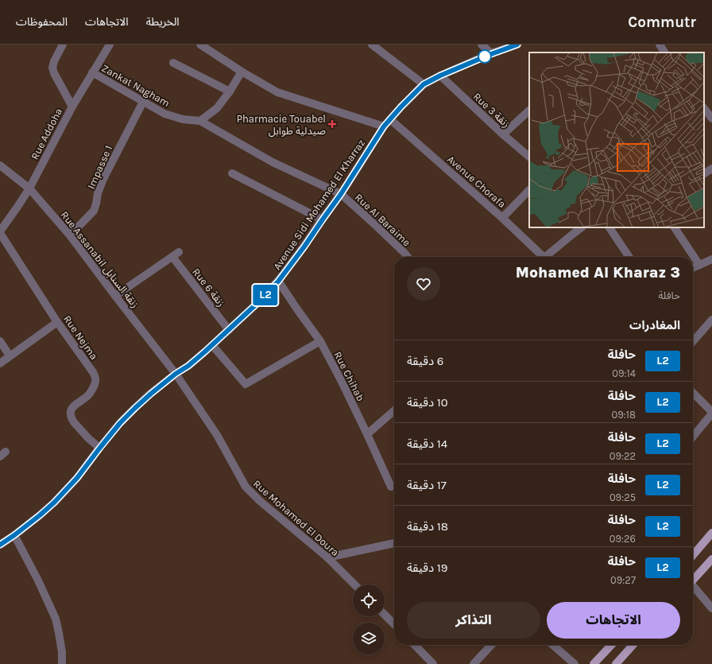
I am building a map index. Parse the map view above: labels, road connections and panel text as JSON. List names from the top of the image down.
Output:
{
  "streets": {
    "street": [
      "Zankat Nagham",
      "Rue 3 زنقة",
      "Rue Addoha",
      "Impasse 1",
      "Avenue Chorafa",
      "Avenue Sidi Mohamed El Kharraz",
      "Rue Al Baraime",
      "Rue Assanabil زنقة السنابل",
      "Rue 6 زنقة",
      "Rue Nejma",
      "Rue Chihab",
      "Rue Mohamed El Doura"
    ]
  },
  "crossings": [
    ["Zankat Nagham", "Rue Addoha"],
    ["Zankat Nagham", "Impasse 1"],
    ["Zankat Nagham", "Rue Al Baraime"],
    ["Rue 3 زنقة", "Avenue Sidi Mohamed El Kharraz"],
    ["Rue Addoha", "Rue Assanabil زنقة السنابل"],
    ["Rue Addoha", "Rue Nejma"],
    ["Impasse 1", "Rue Assanabil زنقة السنابل"],
    ["Avenue Chorafa", "Avenue Sidi Mohamed El Kharraz"],
    ["Avenue Sidi Mohamed El Kharraz", "Rue Al Baraime"],
    ["Avenue Sidi Mohamed El Kharraz", "Rue Assanabil زنقة السنابل"],
    ["Avenue Sidi Mohamed El Kharraz", "Rue 6 زنقة"],
    ["Avenue Sidi Mohamed El Kharraz", "Rue Nejma"],
    ["Avenue Sidi Mohamed El Kharraz", "Rue Chihab"],
    ["Avenue Sidi Mohamed El Kharraz", "Rue Mohamed El Doura"],
    ["Rue Assanabil زنقة السنابل", "Rue 6 زنقة"],
    ["Rue Assanabil زنقة السنابل", "Rue Mohamed El Doura"]
  ],
  "places": {
    "health": ["Pharmacie Touabel صيدلية طوابل"]
  },
  "lines": ["bus line L2"],
  "page": {
    "header": "Commutr",
    "nav": ["الخريطة", "الاتجاهات", "المحفوظات"],
    "on_map": "L2",
    "heading": [
      ["Mohamed Al Kharaz 3", "حافلة"],
      "المغادرات"
    ],
    "list": [
      {
        "mark": "L2",
        "name": "حافلة",
        "note": "09:14",
        "value": "6 دقيقة"
      },
      {
        "mark": "L2",
        "name": "حافلة",
        "note": "09:18",
        "value": "10 دقيقة"
      },
      {
        "mark": "L2",
        "name": "حافلة",
        "note": "09:22",
        "value": "14 دقيقة"
      },
      {
        "mark": "L2",
        "name": "حافلة",
        "note": "09:25",
        "value": "17 دقيقة"
      },
      {
        "mark": "L2",
        "name": "حافلة",
        "note": "09:26",
        "value": "18 دقيقة"
      },
      {
        "mark": "L2",
        "name": "حافلة",
        "note": "09:27",
        "value": "19 دقيقة"
      }
    ],
    "buttons": ["الاتجاهات", "التذاكر"]
  }
}
